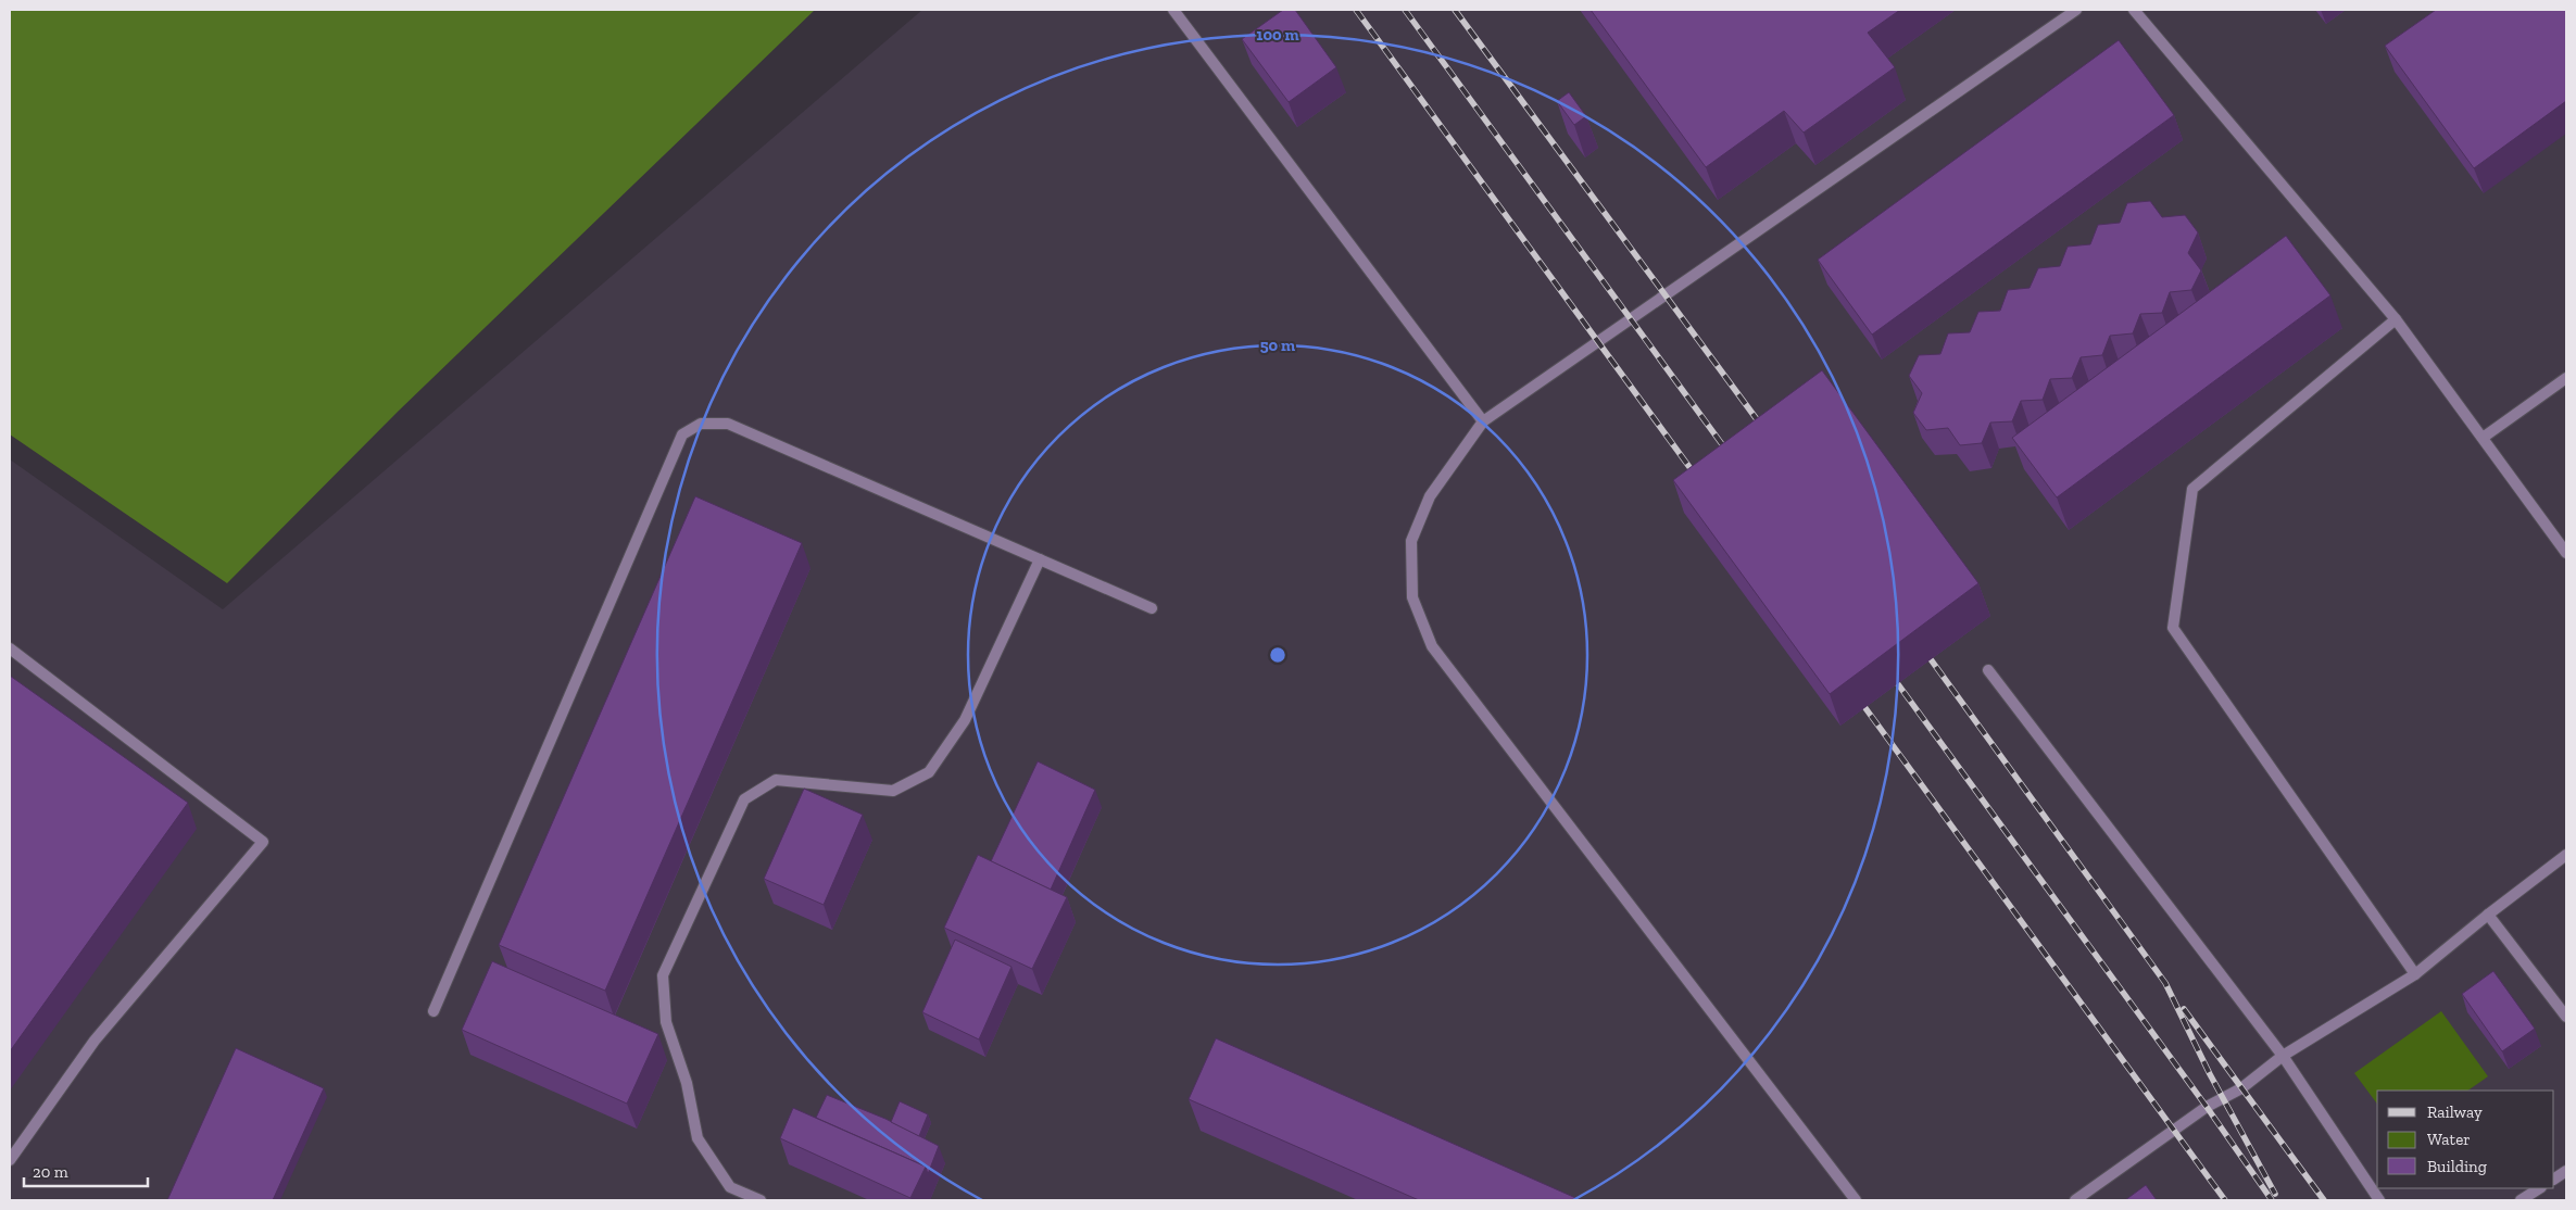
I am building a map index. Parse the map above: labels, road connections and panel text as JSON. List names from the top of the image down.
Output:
{
  "legend": ["Railway", "Water", "Building"],
  "scale_bar": "20 m",
  "rings": ["100 m", "50 m"]
}
